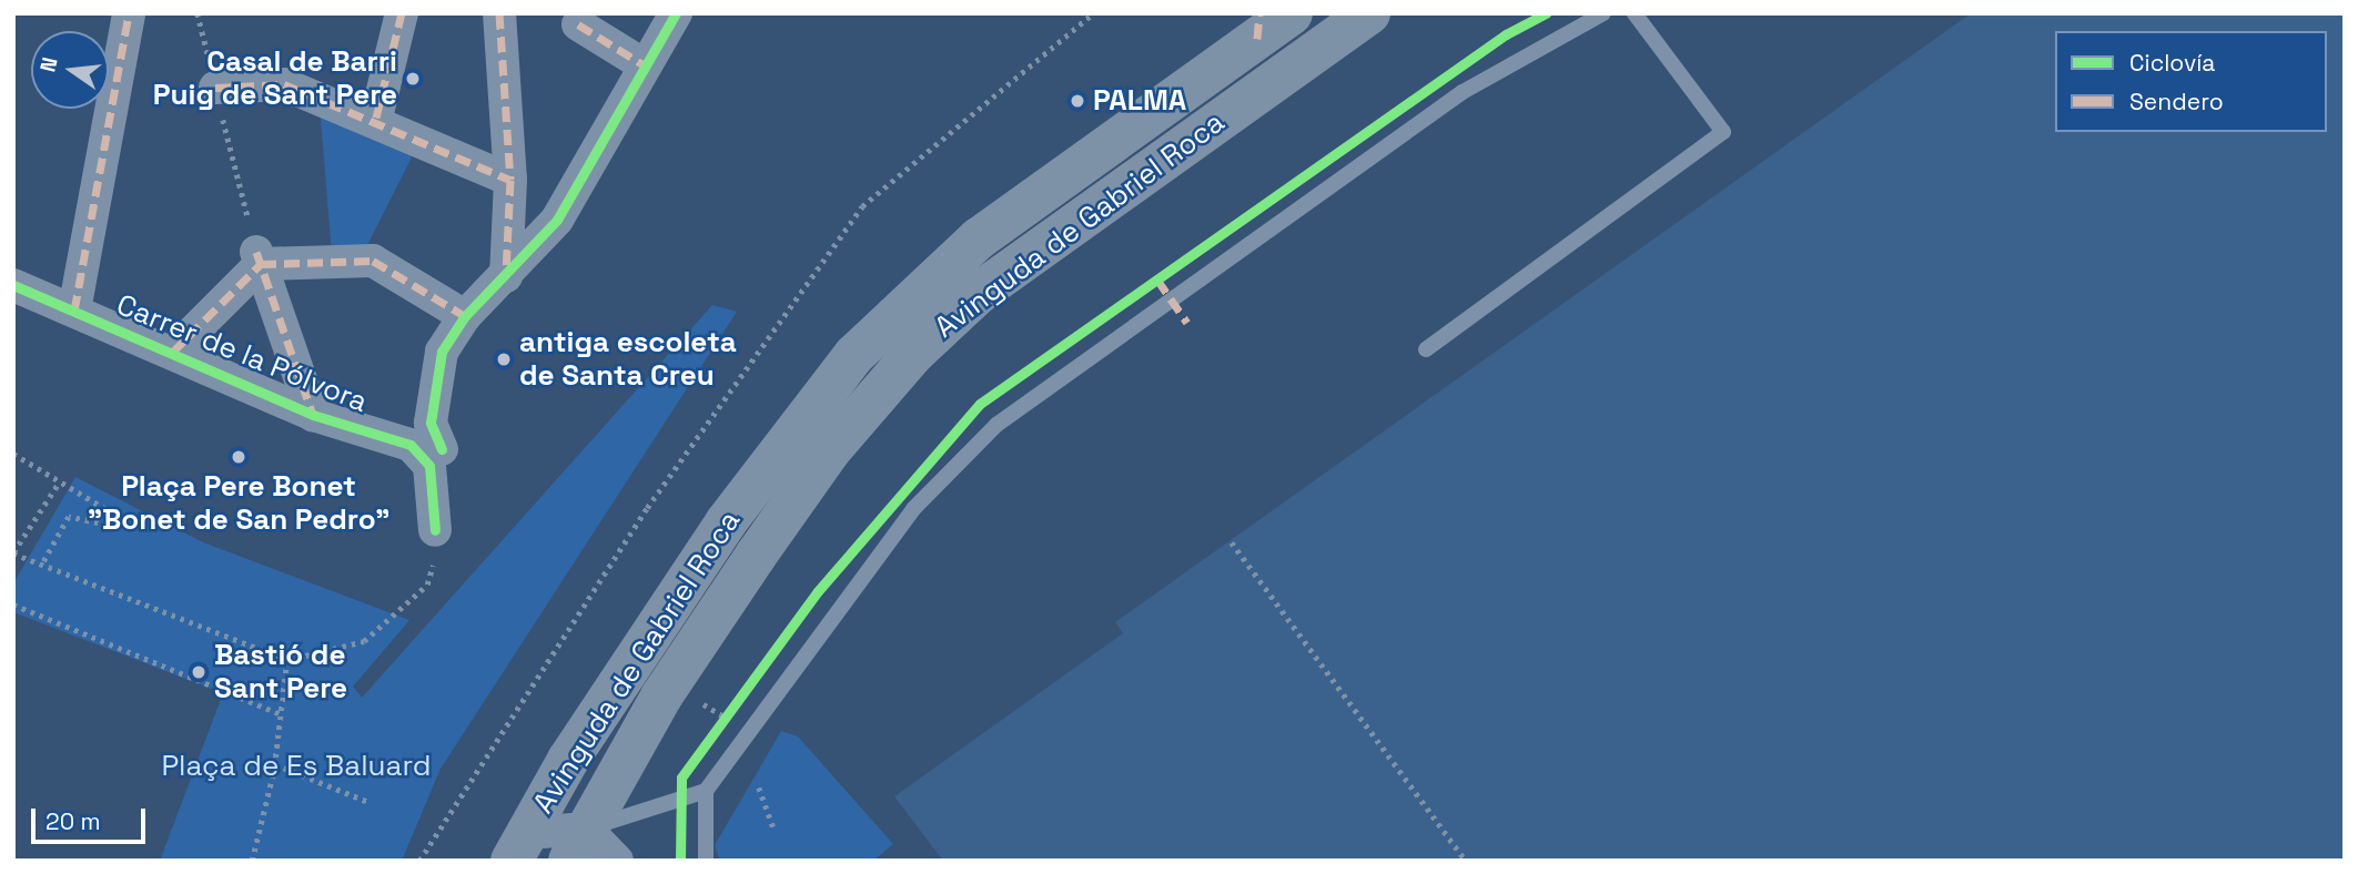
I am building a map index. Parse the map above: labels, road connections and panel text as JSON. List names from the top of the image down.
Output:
{
  "streets": {
    "highway": ["Avinguda de Gabriel Roca"],
    "street": ["Carrer de la Pólvora"]
  },
  "parks": ["Plaça de Es Baluard"],
  "places": [
    "Casal de Barri Puig de Sant Pere",
    "PALMA",
    "antiga escoleta de Santa Creu",
    "Plaça Pere Bonet \"Bonet de San Pedro\"",
    "Bastió de Sant Pere"
  ],
  "legend": ["Ciclovía", "Sendero"],
  "scale_bar": "20 m",
  "north": "left"
}
